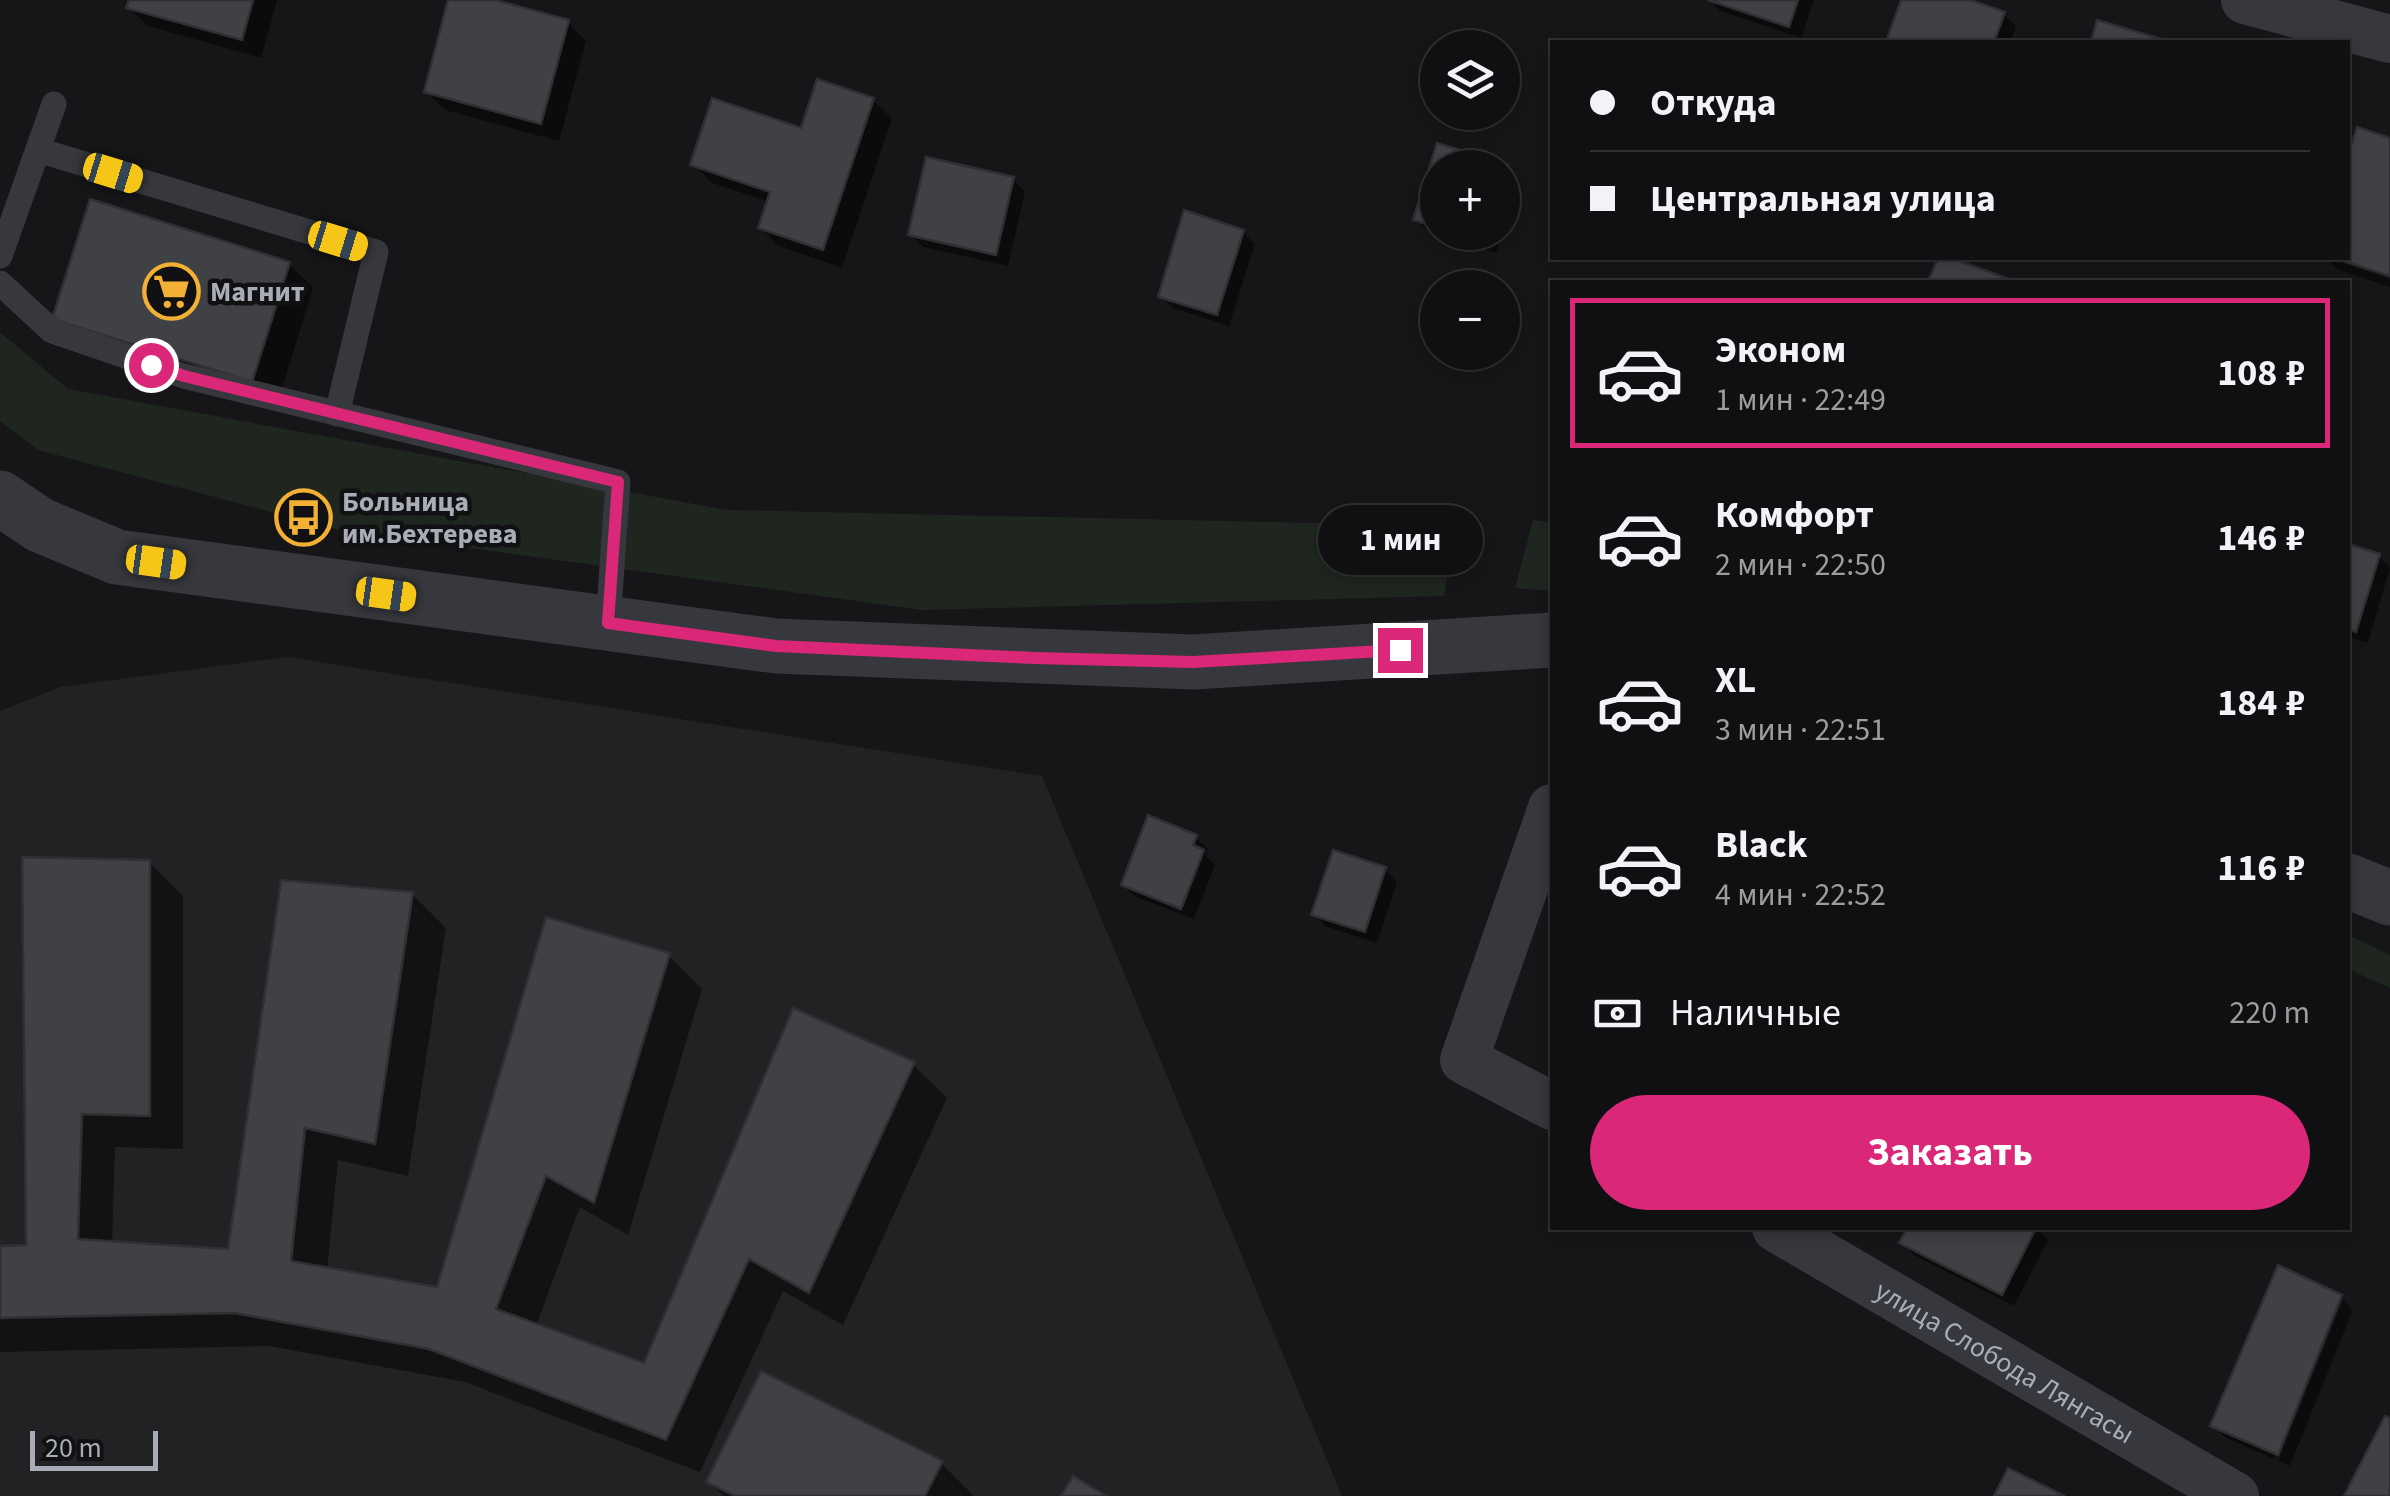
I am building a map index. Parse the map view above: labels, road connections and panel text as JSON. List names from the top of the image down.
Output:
{
  "streets": {
    "street": ["улица Слобода Лянгасы"]
  },
  "places": {
    "supermarket": ["Магнит"],
    "bus stop": ["Больница им.Бехтерева"]
  },
  "scale_bar": "20 m",
  "page": {
    "map_buttons": ["+", "−"],
    "banner": ["Откуда", "Центральная улица"],
    "list": [
      {
        "name": "Эконом",
        "note": "1 мин · 22:49",
        "value": "108 ₽"
      },
      {
        "name": "Комфорт",
        "note": "2 мин · 22:50",
        "value": "146 ₽"
      },
      {
        "name": "XL",
        "note": "3 мин · 22:51",
        "value": "184 ₽"
      },
      {
        "name": "Black",
        "note": "4 мин · 22:52",
        "value": "116 ₽"
      }
    ],
    "bubble": "1 мин",
    "pay": ["Наличные", "220 m"],
    "buttons": "Заказать",
    "scale": "20 m"
  }
}
